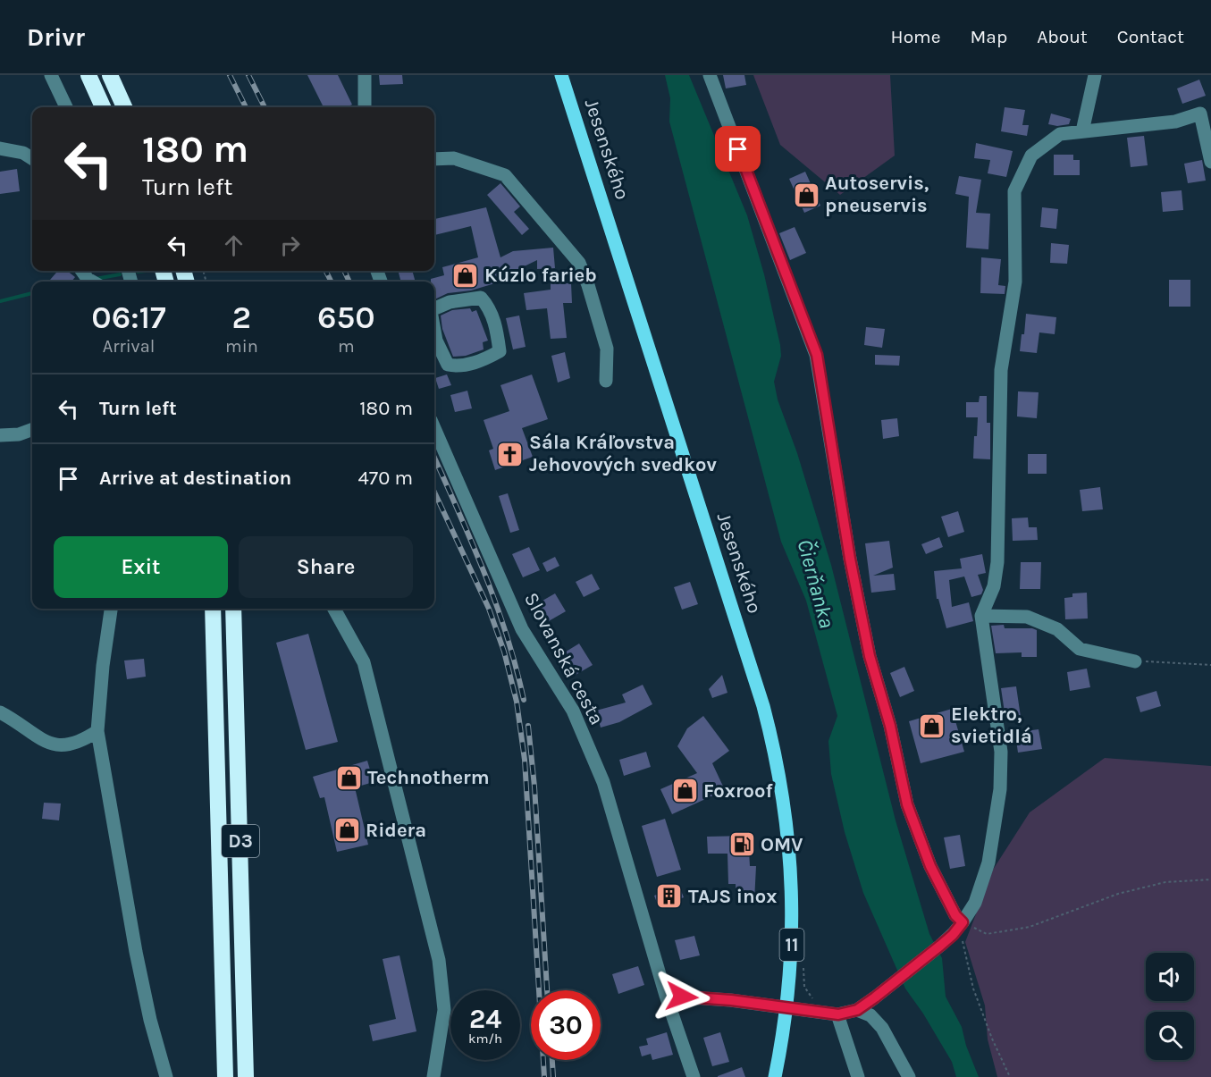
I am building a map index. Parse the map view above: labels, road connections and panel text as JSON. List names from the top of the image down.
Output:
{
  "streets": {
    "highway": ["D3"],
    "main road": ["Jesenského", "11"],
    "street": ["Slovanská cesta"]
  },
  "water": ["Čierňanka"],
  "places": {
    "shop": [
      "Autoservis, pneuservis",
      "Kúzlo farieb",
      "Elektro, svietidlá",
      "Technotherm",
      "Foxroof",
      "Ridera"
    ],
    "church": ["Sála Kráľovstva Jehovových svedkov"],
    "fuel station": ["OMV"],
    "building": ["TAJS inox"]
  },
  "page": {
    "header": "Drivr",
    "nav": [
      "Home",
      "Map",
      "About",
      "Contact"
    ],
    "turn": ["180 m", "Turn left"],
    "eta": [
      "06:17",
      "Arrival",
      "2",
      "min",
      "650",
      "m"
    ],
    "list": [
      {
        "name": "Turn left",
        "value": "180 m"
      },
      {
        "name": "Arrive at destination",
        "value": "470 m"
      }
    ],
    "buttons": ["Exit", "Share"],
    "speed": "24 km/h",
    "limit": "30"
  }
}
